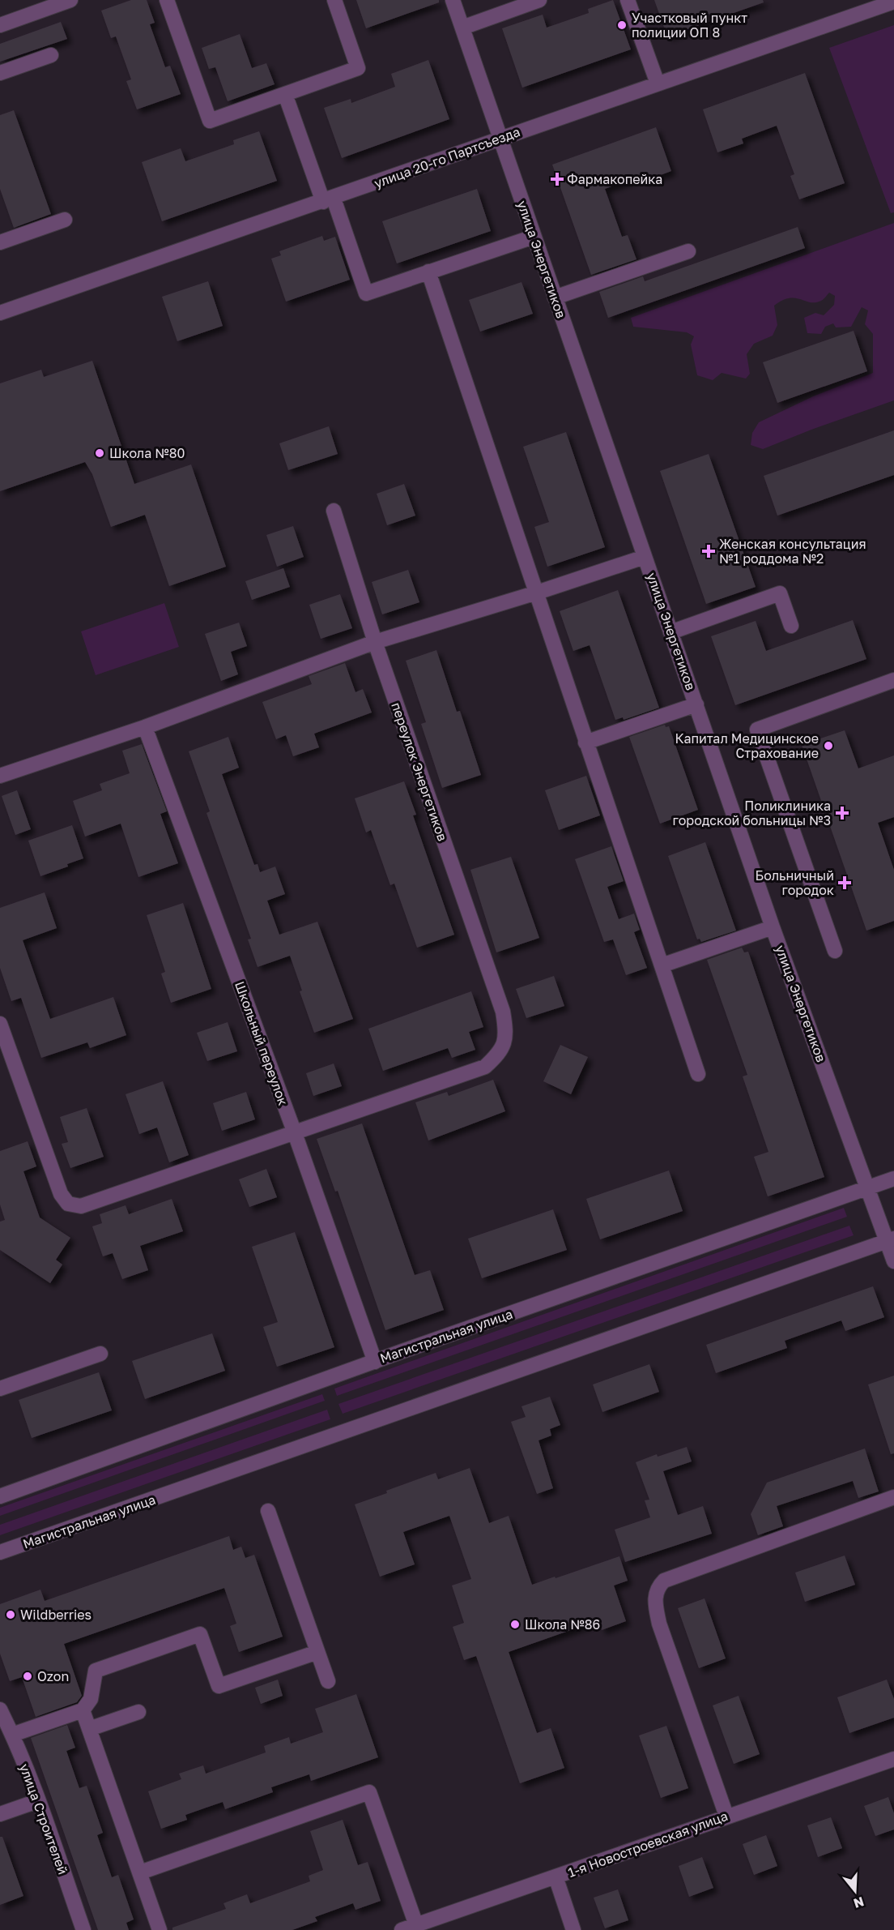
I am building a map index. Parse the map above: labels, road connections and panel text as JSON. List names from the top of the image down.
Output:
{
  "streets": {
    "street": [
      "улица 20-го Партсъезда",
      "улица Энергетиков",
      "переулок Энергетиков",
      "Школьный переулок",
      "Магистральная улица",
      "улица Строителей",
      "1-я Новостроевская улица"
    ]
  },
  "crossings": [
    ["улица 20-го Партсъезда", "улица Энергетиков"],
    ["улица Энергетиков", "Магистральная улица"],
    ["переулок Энергетиков", "Школьный переулок"],
    ["Школьный переулок", "Магистральная улица"]
  ],
  "places": {
    "other": [
      "Участковый пункт полиции ОП 8",
      "Школа №80",
      "Капитал Медицинское Страхование",
      "Wildberries",
      "Школа №86",
      "Ozon"
    ],
    "health": [
      "Фармакопейка",
      "Женская консультация №1 роддома №2",
      "Поликлиника городской больницы №3",
      "Больничный городок"
    ]
  },
  "north": "bottom"
}
